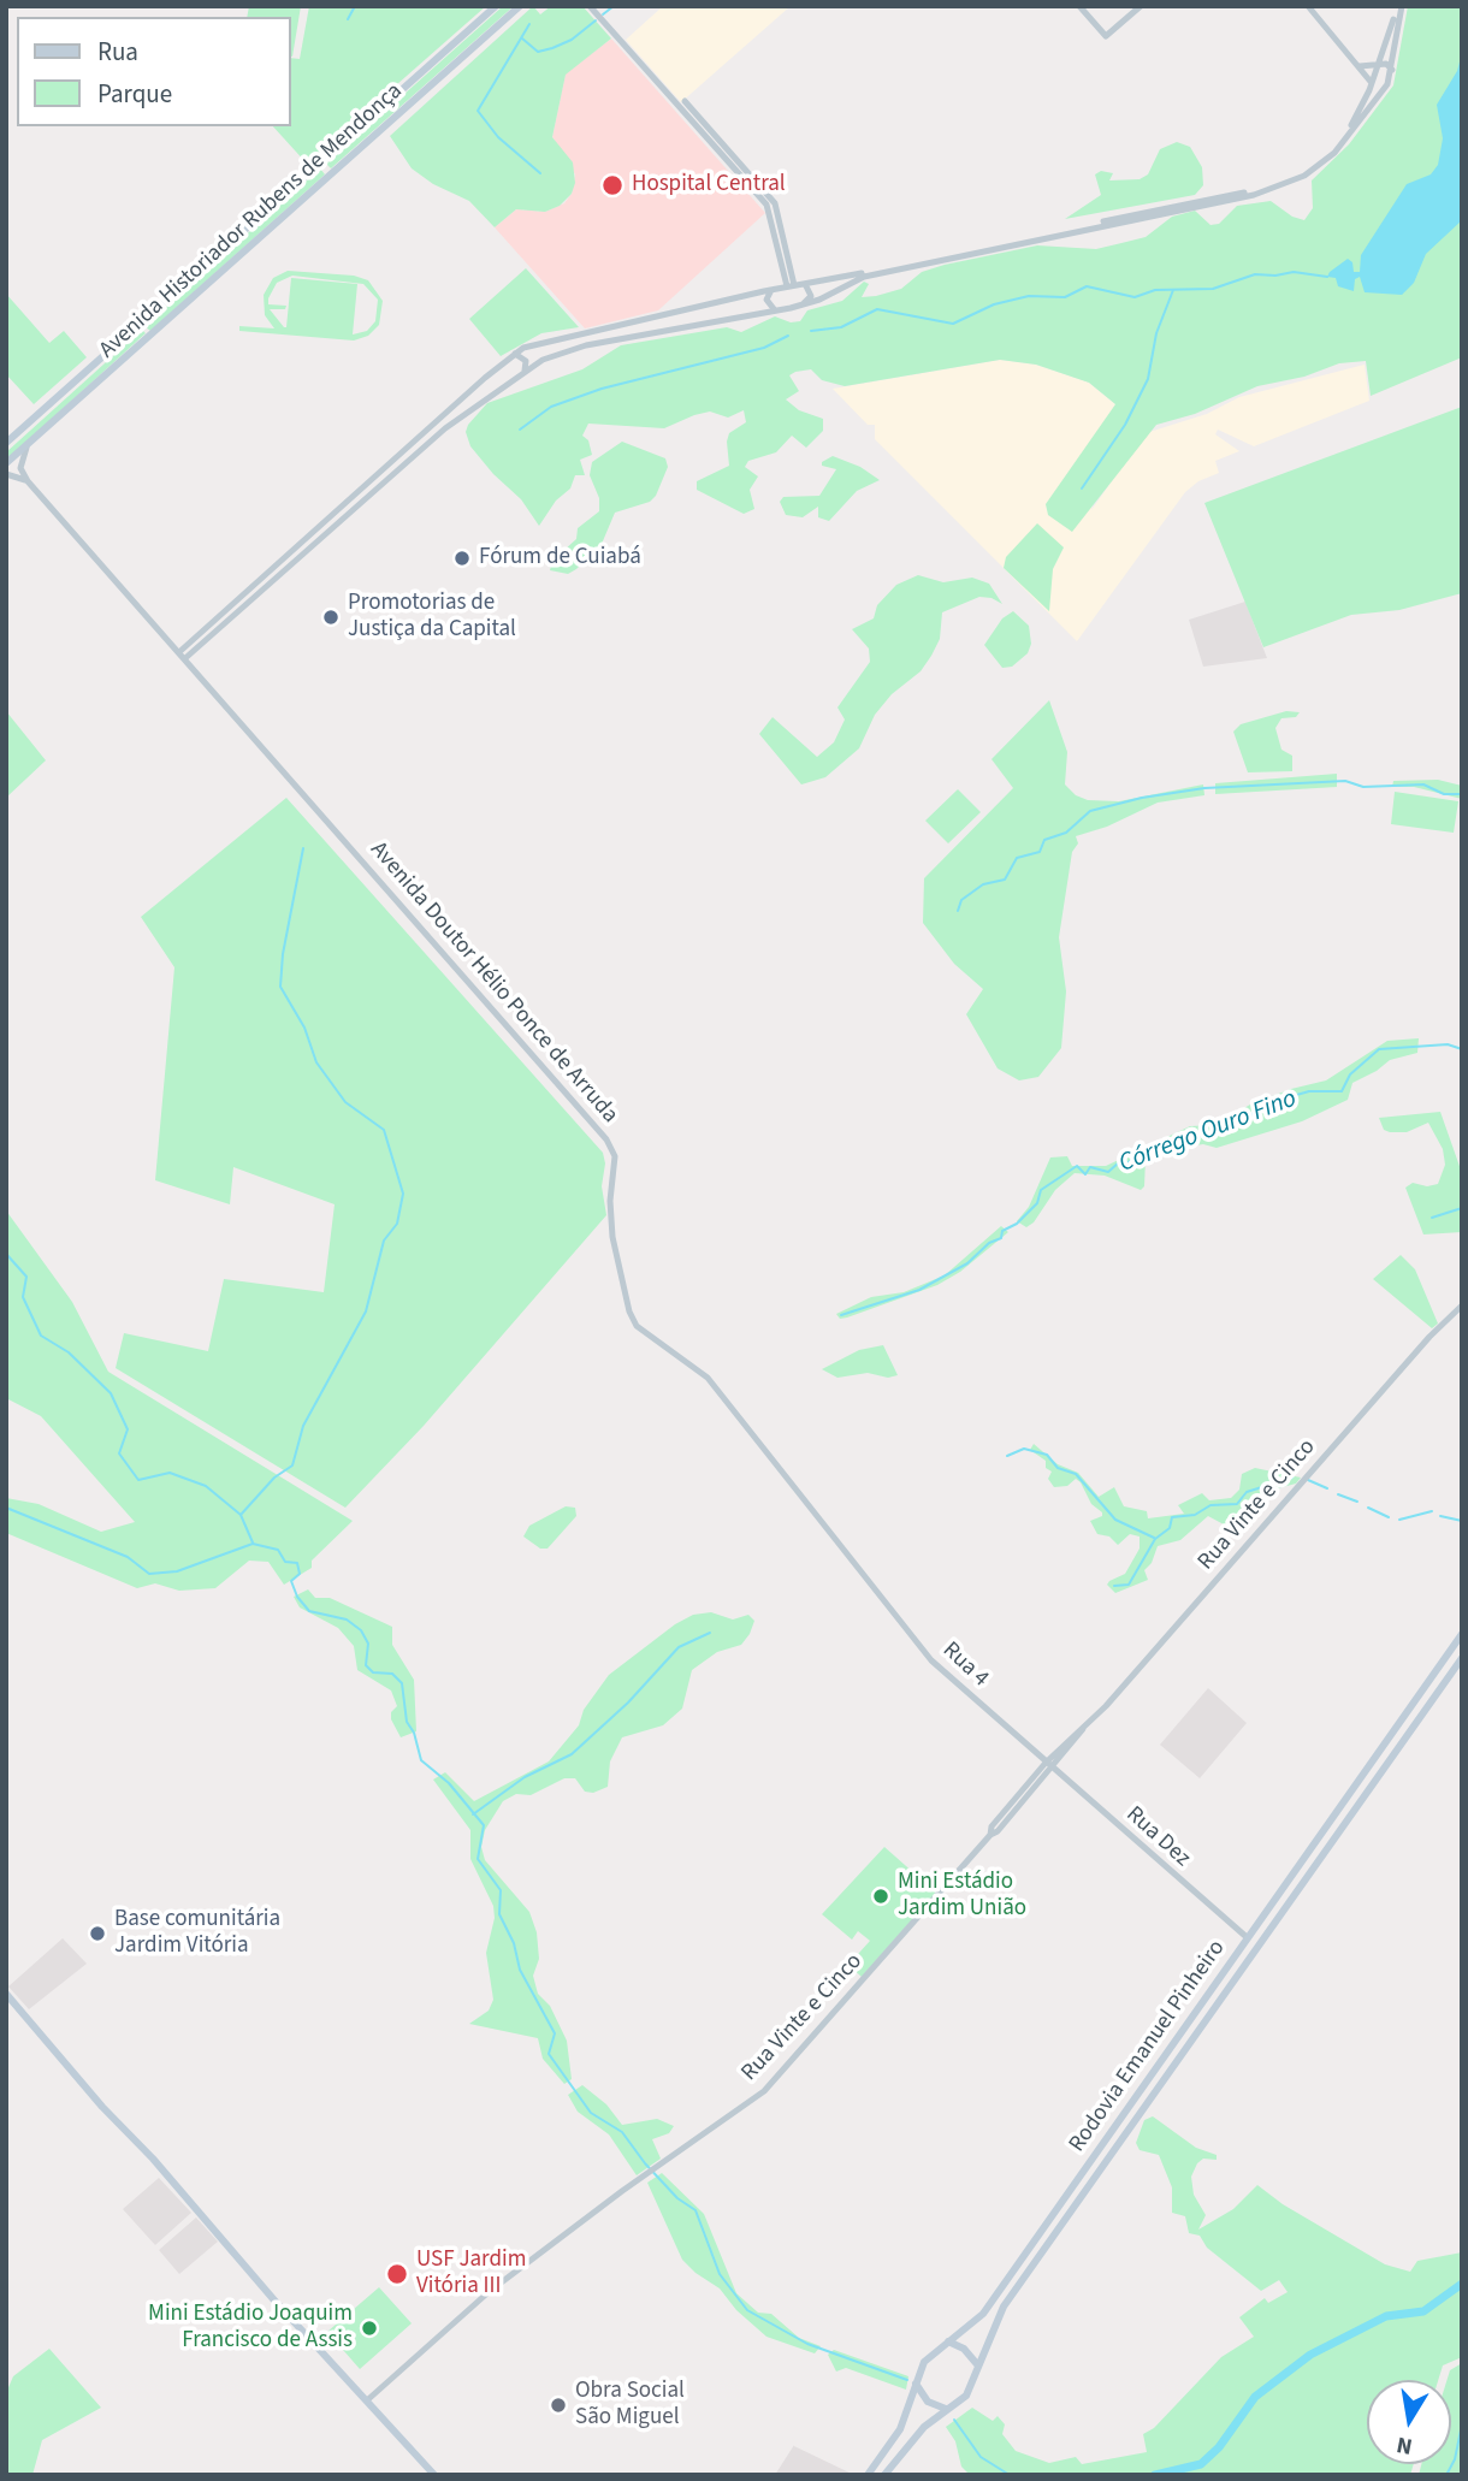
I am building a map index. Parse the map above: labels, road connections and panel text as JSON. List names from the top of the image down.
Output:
{
  "streets": {
    "main road": ["Avenida Historiador Rubens de Mendonça", "Rodovia Emanuel Pinheiro"],
    "street": [
      "Avenida Doutor Hélio Ponce de Arruda",
      "Rua Vinte e Cinco",
      "Rua 4",
      "Rua Dez"
    ]
  },
  "crossings": [
    ["Avenida Doutor Hélio Ponce de Arruda", "Rua 4"],
    ["Rua Vinte e Cinco", "Rua 4"],
    ["Rua Vinte e Cinco", "Rua Dez"],
    ["Rua 4", "Rua Dez"],
    ["Rua Dez", "Rodovia Emanuel Pinheiro"]
  ],
  "water": ["Córrego Ouro Fino"],
  "places": [
    "Hospital Central",
    "Fórum de Cuiabá",
    "Promotorias de Justiça da Capital",
    "Mini Estádio Jardim União",
    "Base comunitária Jardim Vitória",
    "USF Jardim Vitória III",
    "Mini Estádio Joaquim Francisco de Assis",
    "Obra Social São Miguel"
  ],
  "legend": ["Rua", "Parque"],
  "north": "bottom"
}
